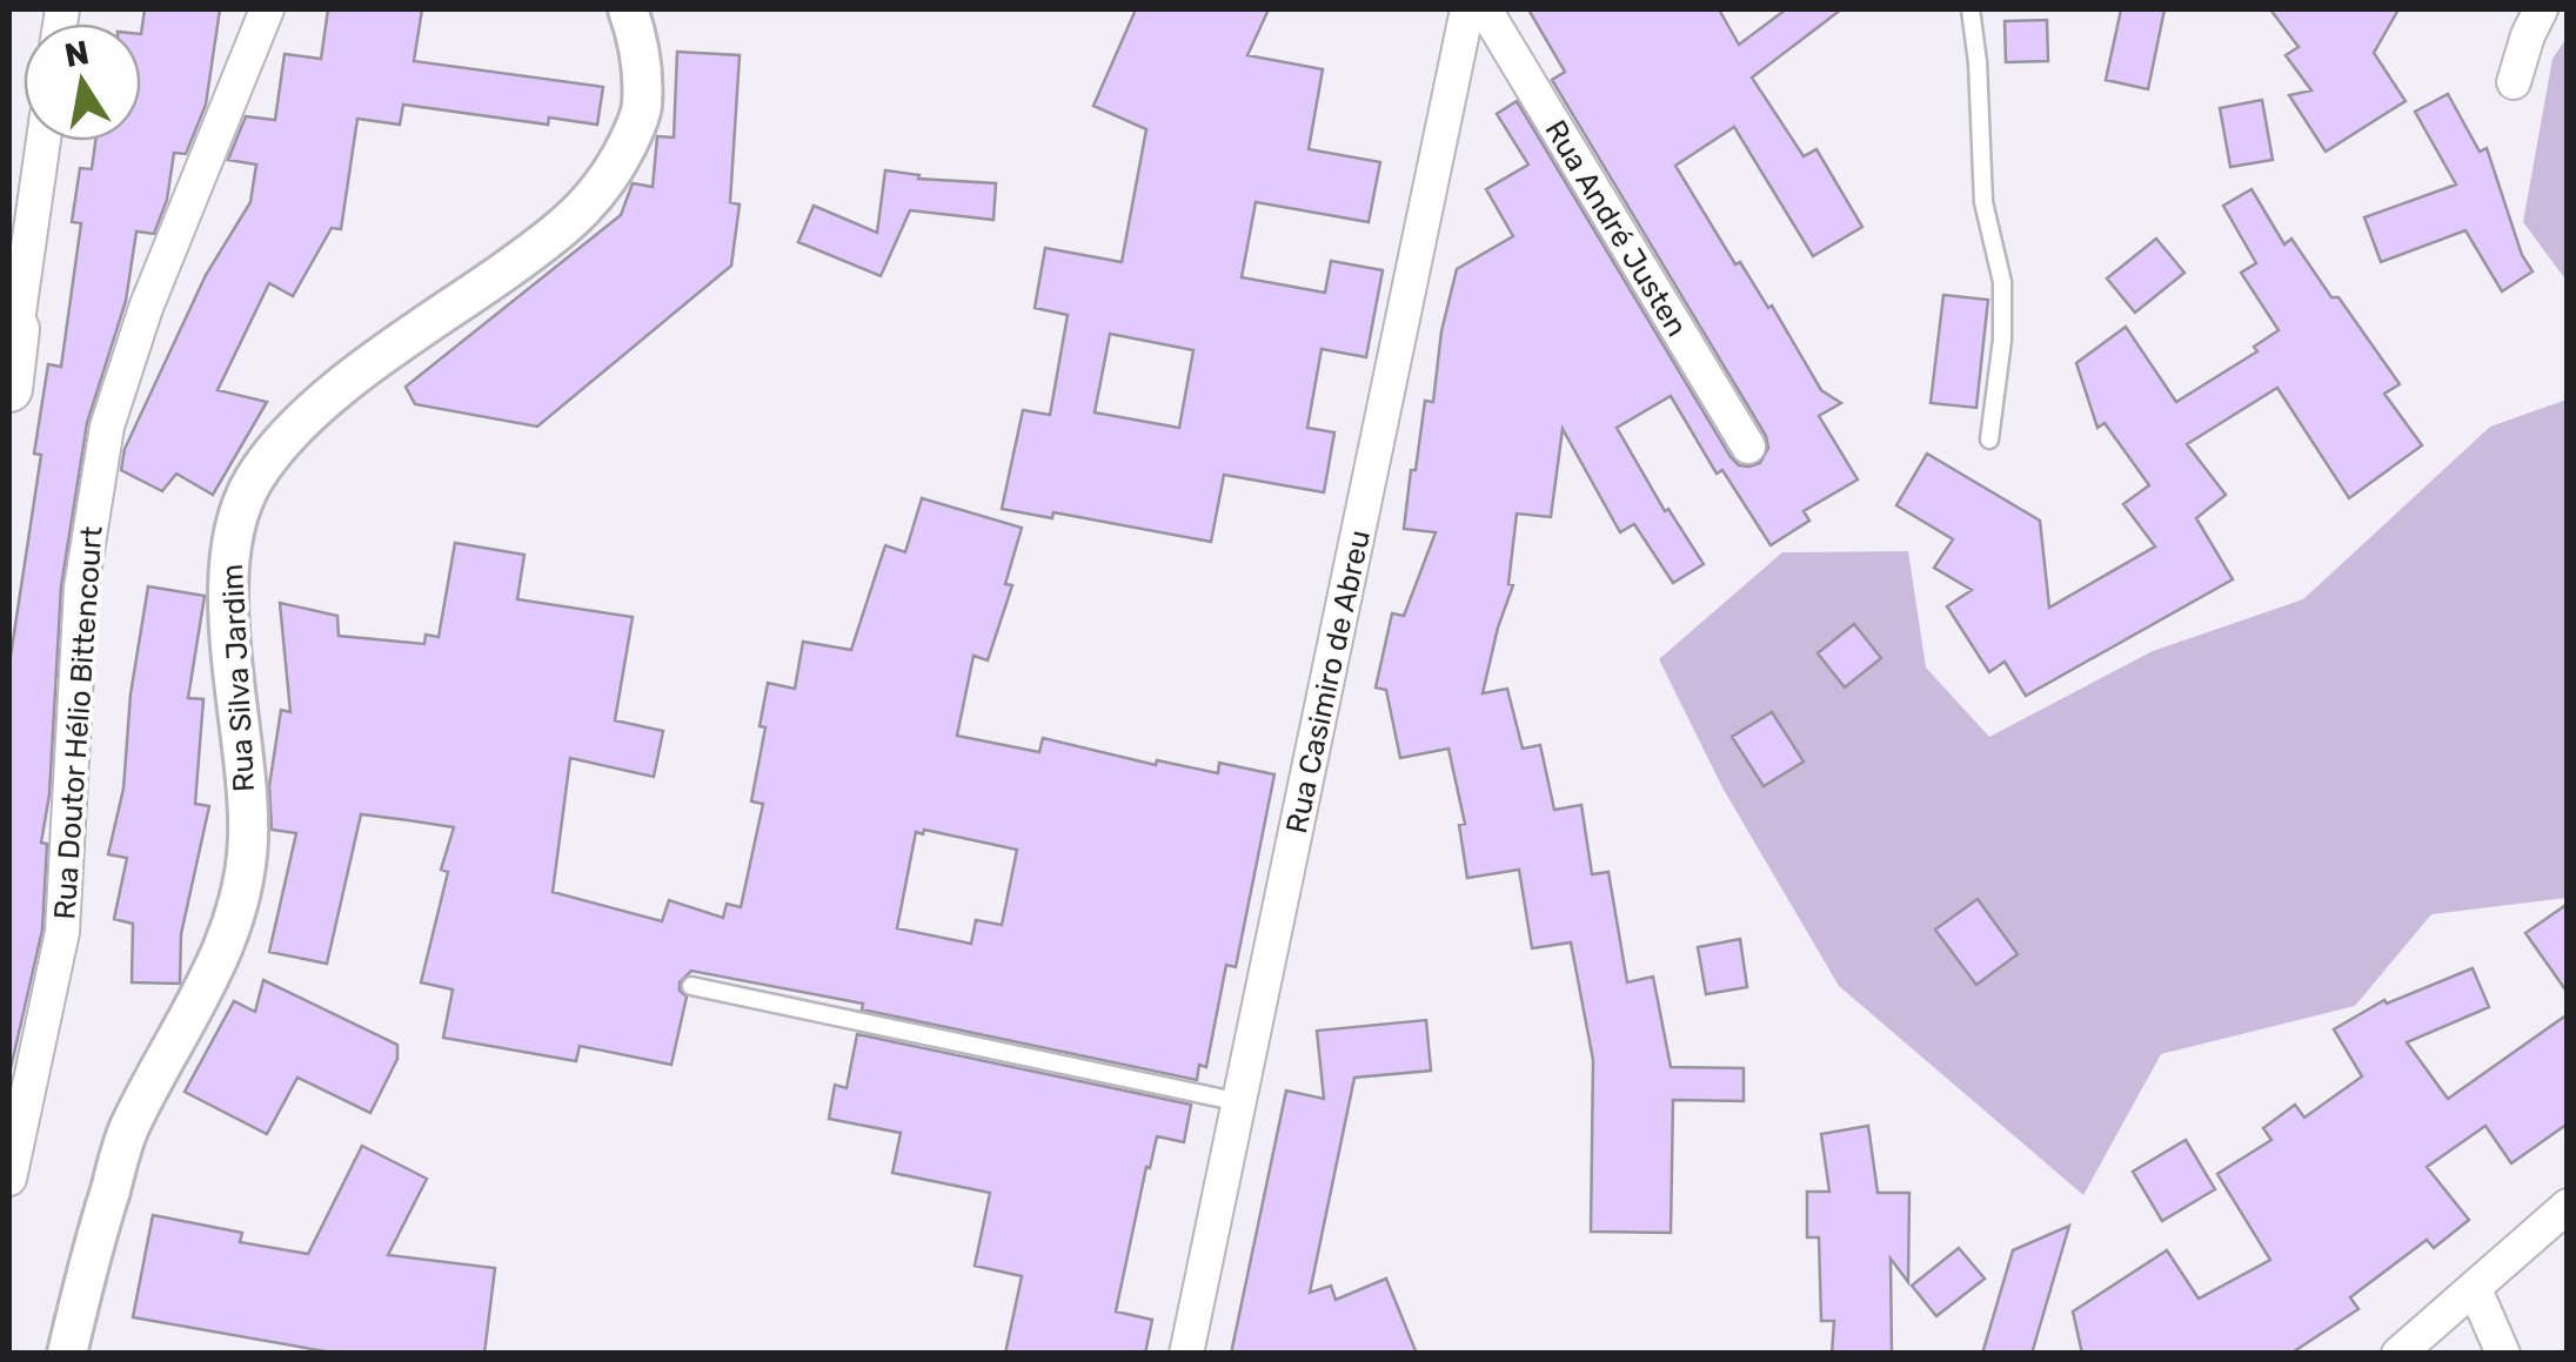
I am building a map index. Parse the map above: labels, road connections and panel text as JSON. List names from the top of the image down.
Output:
{
  "streets": {
    "street": [
      "Rua André Justen",
      "Rua Silva Jardim",
      "Rua Casimiro de Abreu",
      "Rua Doutor Hélio Bittencourt"
    ]
  },
  "north": "top"
}
